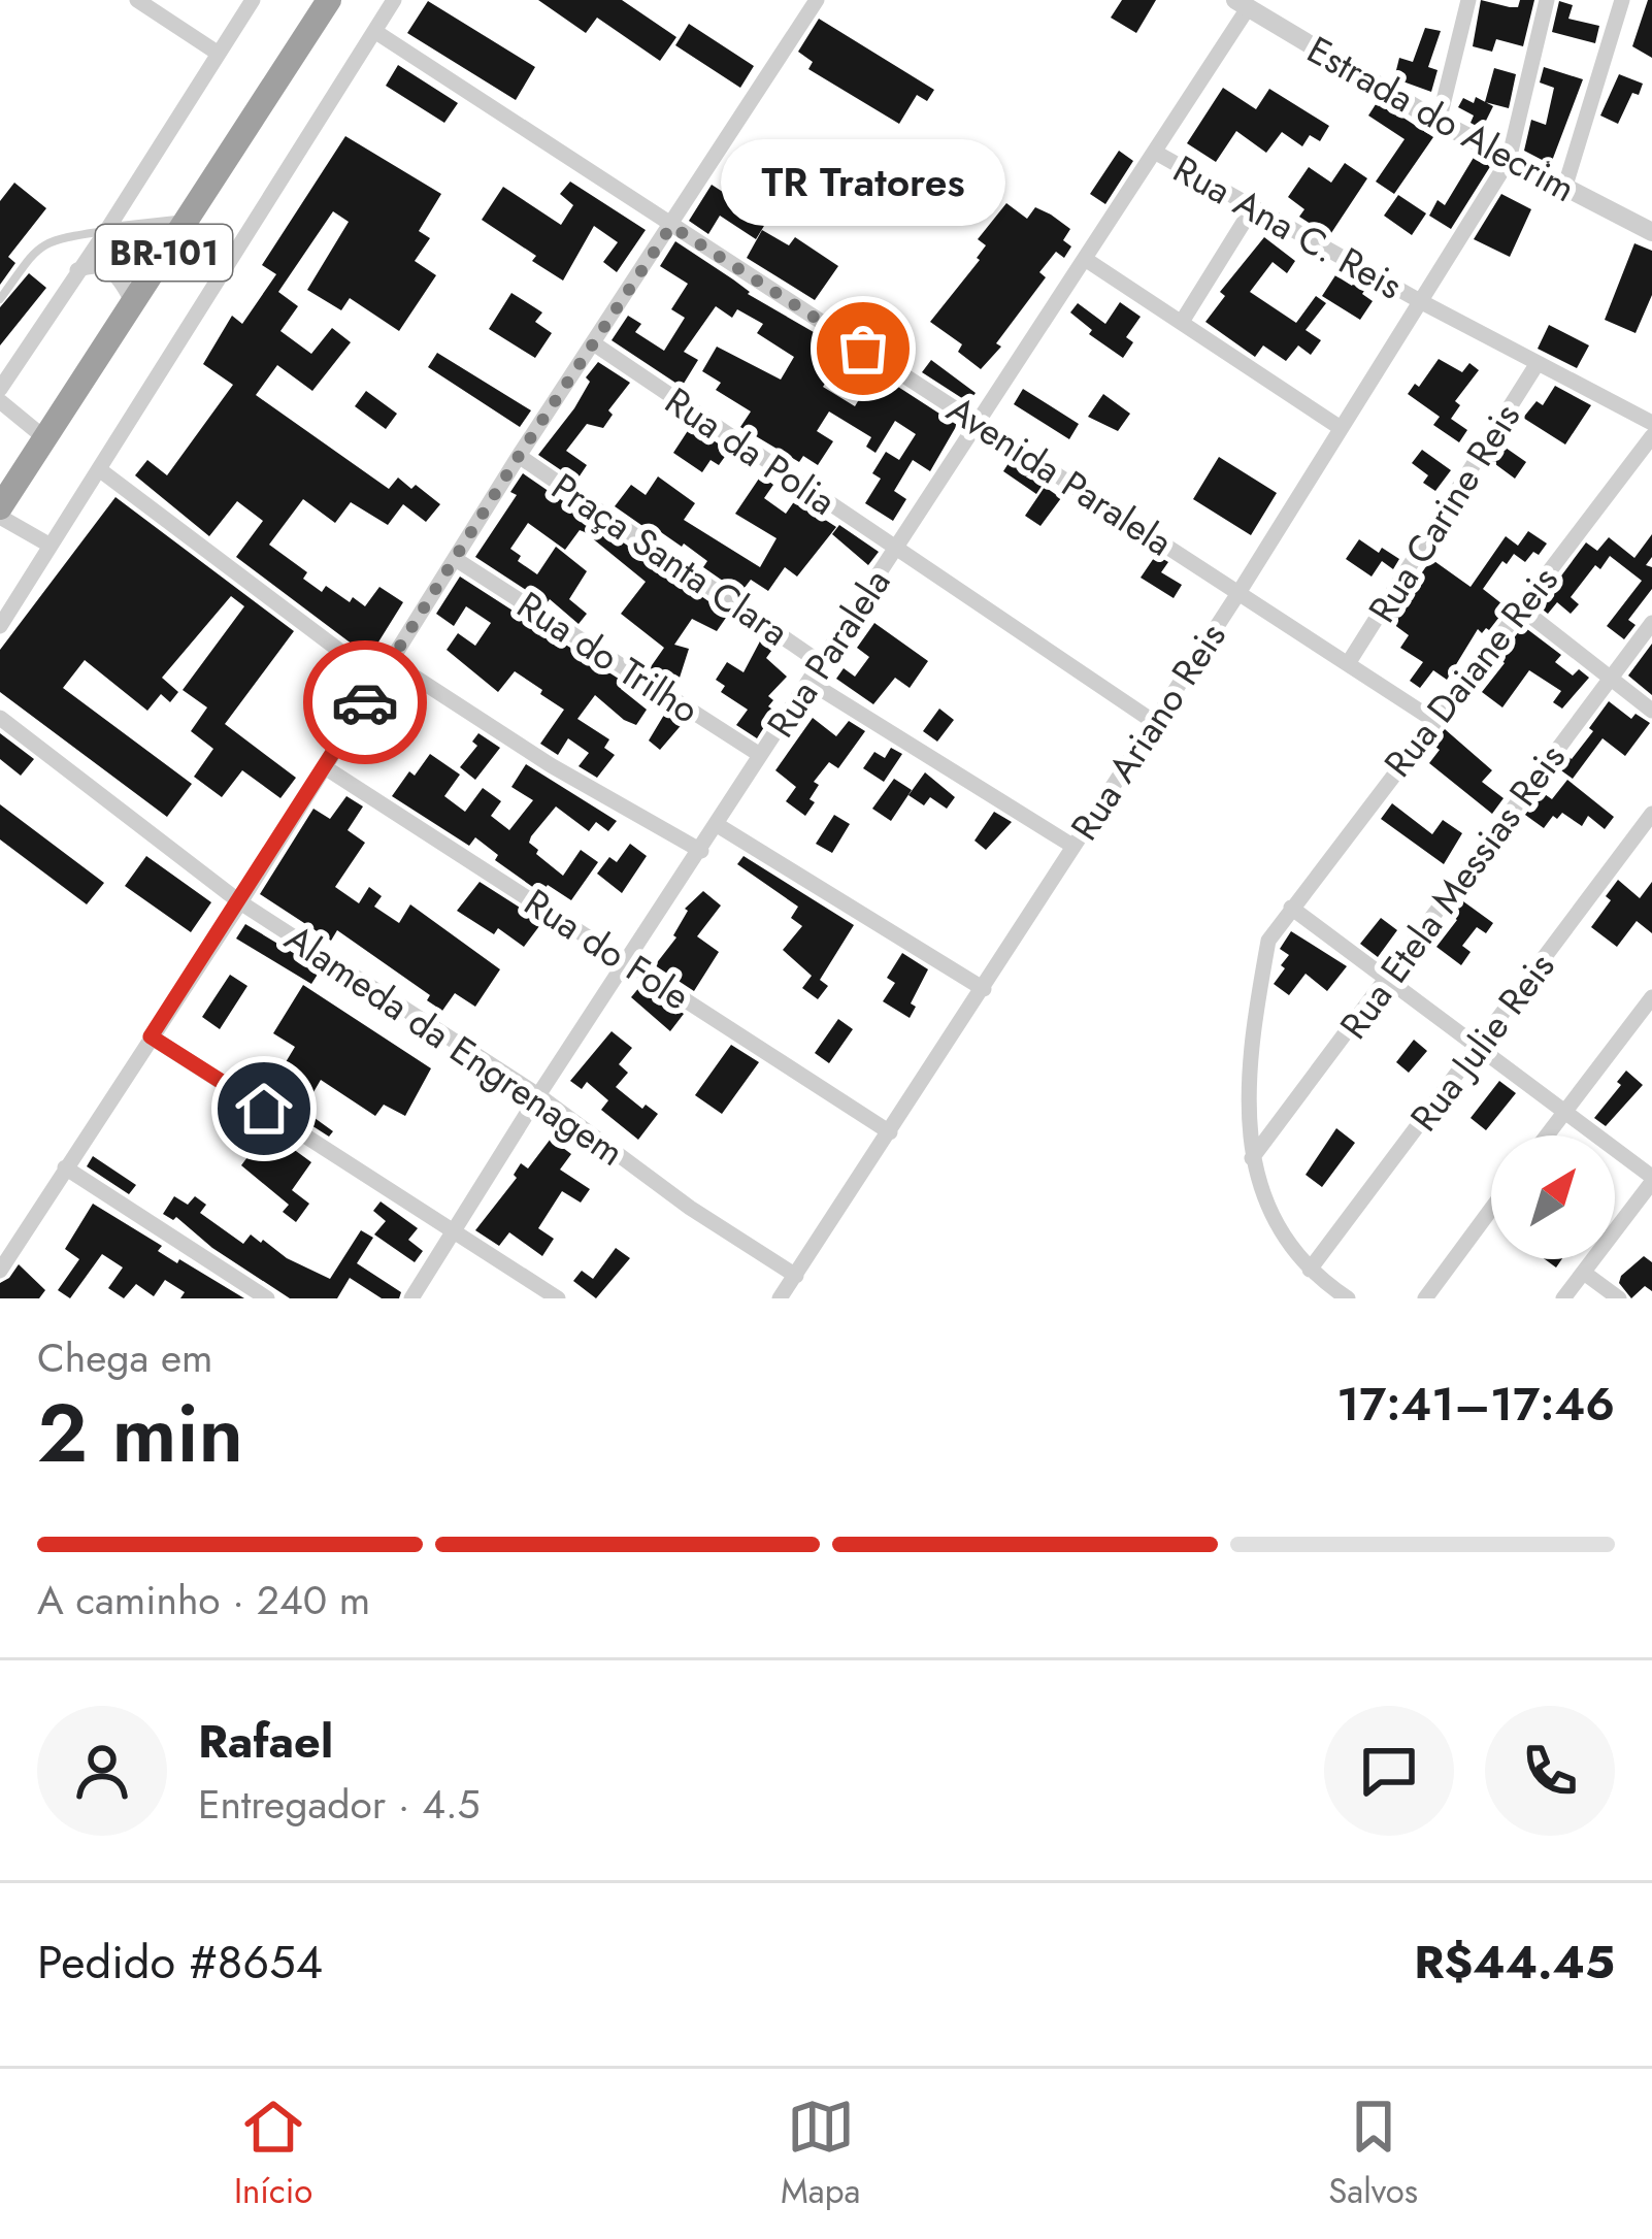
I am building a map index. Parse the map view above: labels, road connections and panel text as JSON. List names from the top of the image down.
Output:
{
  "streets": {
    "highway": ["BR-101"],
    "street": [
      "Estrada do Alecrim",
      "Rua Ana C. Reis",
      "Rua da Polia",
      "Avenida Paralela",
      "Rua Carine Reis",
      "Praça Santa Clara",
      "Rua Paralela",
      "Rua do Trilho",
      "Rua Daiane Reis",
      "Rua Ariano Reis",
      "Rua Etela Messias Reis",
      "Rua do Fole",
      "Rua Julie Reis",
      "Alameda da Engrenagem"
    ]
  },
  "crossings": [
    ["Estrada do Alecrim", "Rua Paralela"],
    ["Estrada do Alecrim", "Rua Ariano Reis"],
    ["Rua Ana C. Reis", "Rua Carine Reis"],
    ["Rua Ana C. Reis", "Rua Paralela"],
    ["Rua Ana C. Reis", "Rua Ariano Reis"],
    ["Rua da Polia", "Rua Paralela"],
    ["Rua da Polia", "Rua Ariano Reis"],
    ["Avenida Paralela", "Rua Carine Reis"],
    ["Avenida Paralela", "Rua Paralela"],
    ["Avenida Paralela", "Rua Daiane Reis"],
    ["Avenida Paralela", "Rua Ariano Reis"],
    ["Praça Santa Clara", "Rua Paralela"],
    ["Rua Paralela", "Rua do Trilho"],
    ["Rua Paralela", "Rua do Fole"],
    ["Rua Paralela", "Alameda da Engrenagem"],
    ["Rua Daiane Reis", "Rua Etela Messias Reis"],
    ["Rua Ariano Reis", "Rua do Fole"],
    ["Rua Ariano Reis", "Alameda da Engrenagem"]
  ],
  "places": ["TR Tratores"],
  "north": "top right",
  "page": {
    "bubble": "TR Tratores",
    "heading": ["2 min", "Chega em", "17:41–17:46"],
    "panel": [
      "Rafael",
      "Entregador · 4.5",
      "Pedido #8654",
      "R$44.45"
    ],
    "bar": "A caminho · 240 m",
    "tabs": ["Início", "Mapa", "Salvos"]
  }
}
